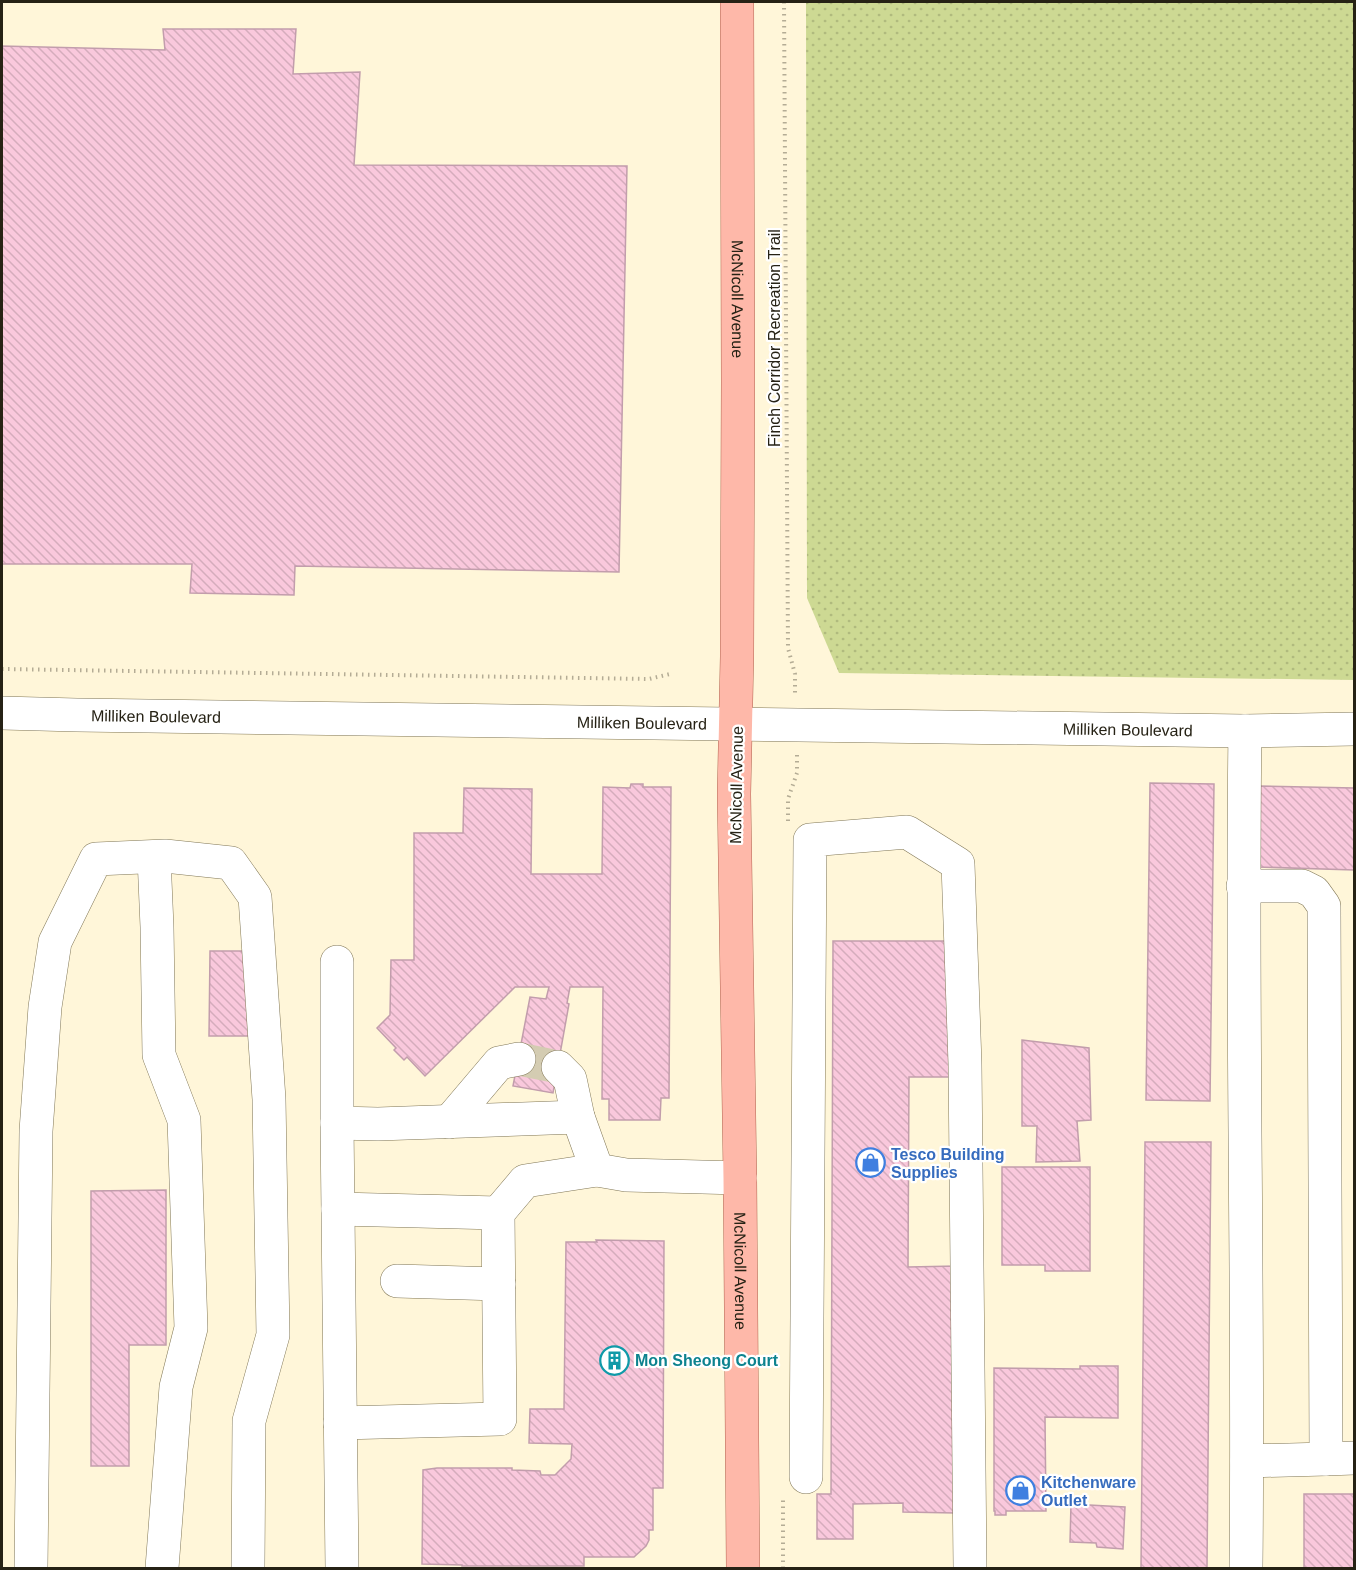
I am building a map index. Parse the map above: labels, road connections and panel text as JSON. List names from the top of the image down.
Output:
{
  "streets": {
    "main road": ["McNicoll Avenue"],
    "street": ["Milliken Boulevard"],
    "path": ["Finch Corridor Recreation Trail"]
  },
  "crossings": [
    ["McNicoll Avenue", "Milliken Boulevard"]
  ],
  "places": {
    "shop": ["Tesco Building Supplies", "Kitchenware Outlet"],
    "building": ["Mon Sheong Court"]
  }
}
